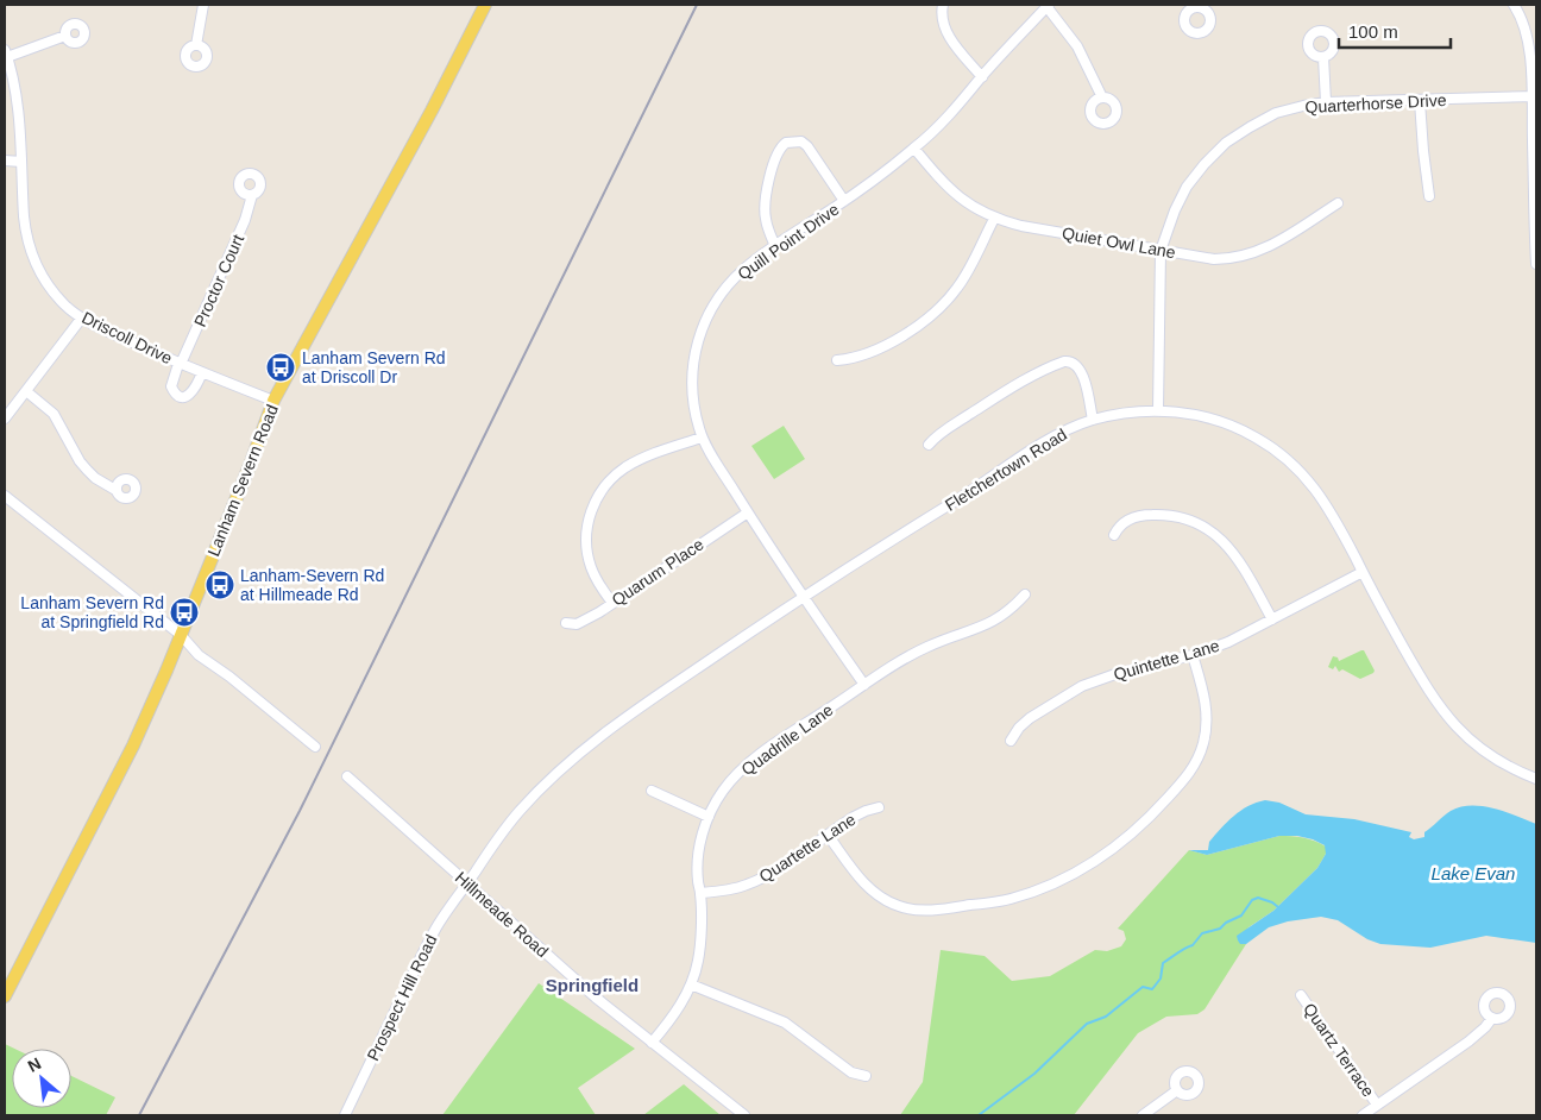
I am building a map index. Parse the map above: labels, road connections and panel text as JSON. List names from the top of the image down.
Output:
{
  "streets": {
    "main road": ["Lanham Severn Road"],
    "street": [
      "Quarterhorse Drive",
      "Quill Point Drive",
      "Quiet Owl Lane",
      "Proctor Court",
      "Driscoll Drive",
      "Fletchertown Road",
      "Quarum Place",
      "Quintette Lane",
      "Quadrille Lane",
      "Quartette Lane",
      "Hillmeade Road",
      "Prospect Hill Road",
      "Quartz Terrace"
    ]
  },
  "crossings": [
    ["Quarterhorse Drive", "Quiet Owl Lane"],
    ["Quarterhorse Drive", "Fletchertown Road"],
    ["Quill Point Drive", "Quiet Owl Lane"],
    ["Quill Point Drive", "Fletchertown Road"],
    ["Quill Point Drive", "Quarum Place"],
    ["Quill Point Drive", "Quadrille Lane"],
    ["Proctor Court", "Driscoll Drive"],
    ["Driscoll Drive", "Lanham Severn Road"],
    ["Fletchertown Road", "Quintette Lane"],
    ["Fletchertown Road", "Hillmeade Road"],
    ["Fletchertown Road", "Prospect Hill Road"],
    ["Quadrille Lane", "Quartette Lane"],
    ["Quadrille Lane", "Hillmeade Road"],
    ["Hillmeade Road", "Prospect Hill Road"]
  ],
  "districts": ["Springfield"],
  "water": ["Lake Evan"],
  "places": {
    "bus stop": ["Lanham Severn Rd at Driscoll Dr", "Lanham-Severn Rd at Hillmeade Rd", "Lanham Severn Rd at Springfield Rd"]
  },
  "scale_bar": "100 m",
  "north": "top left"
}
